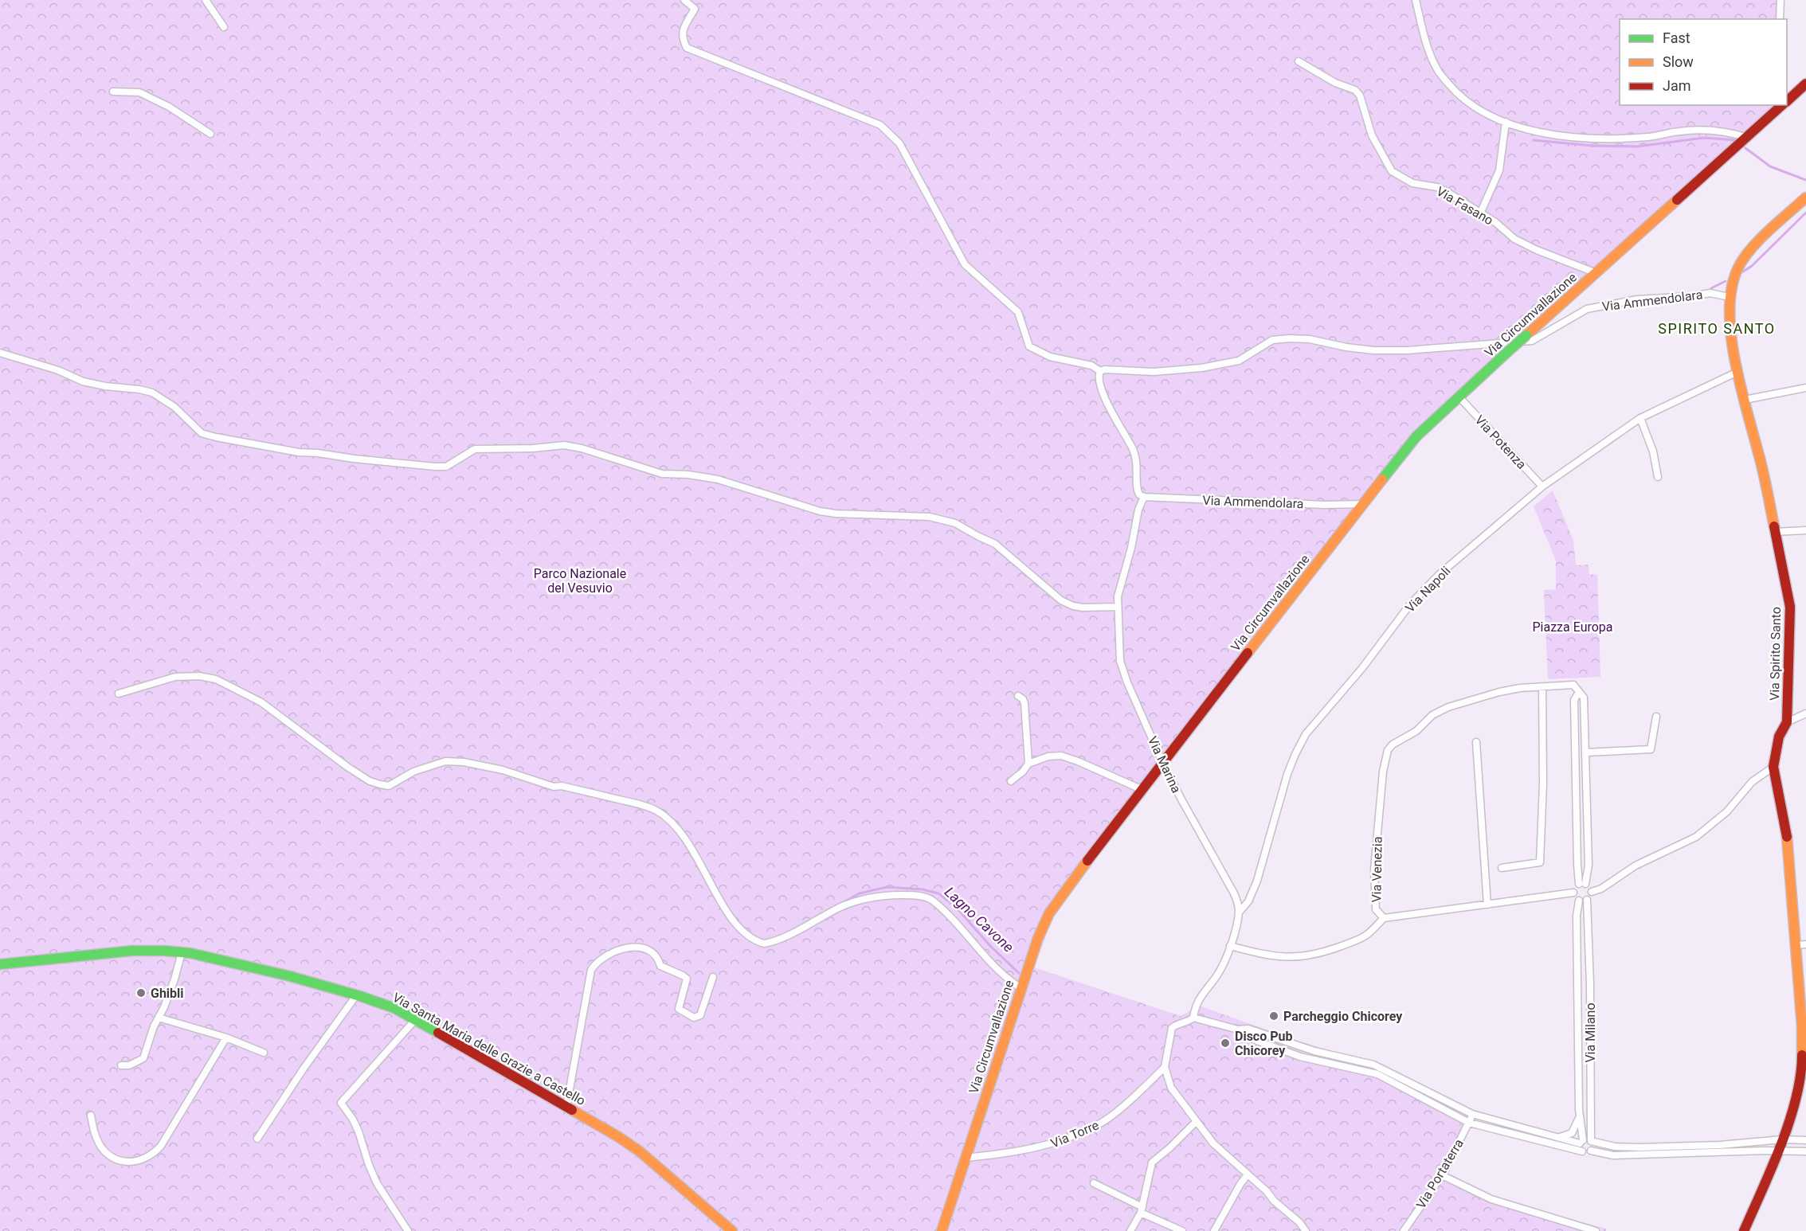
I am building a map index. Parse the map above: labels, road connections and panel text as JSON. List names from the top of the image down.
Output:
{
  "streets": {
    "street": [
      "Via Fasano",
      "Via Ammendolara",
      "Via Circumvallazione",
      "Via Potenza",
      "Via Napoli",
      "Via Spirito Santo",
      "Via Marina",
      "Via Venezia",
      "Via Milano",
      "Via Santa Maria delle Grazie a Castello",
      "Via Torre",
      "Via Portaterra"
    ]
  },
  "crossings": [
    ["Via Fasano", "Via Circumvallazione"],
    ["Via Ammendolara", "Via Circumvallazione"],
    ["Via Ammendolara", "Via Spirito Santo"],
    ["Via Circumvallazione", "Via Potenza"],
    ["Via Circumvallazione", "Via Marina"],
    ["Via Circumvallazione", "Via Torre"],
    ["Via Potenza", "Via Napoli"],
    ["Via Napoli", "Via Spirito Santo"],
    ["Via Napoli", "Via Marina"],
    ["Via Venezia", "Via Milano"]
  ],
  "districts": ["SPIRITO SANTO"],
  "water": ["Lagno Cavone"],
  "parks": ["Parco Nazionale del Vesuvio", "Piazza Europa"],
  "places": ["Ghibli", "Parcheggio Chicorey", "Disco Pub Chicorey"],
  "legend": ["Fast", "Slow", "Jam"]
}
